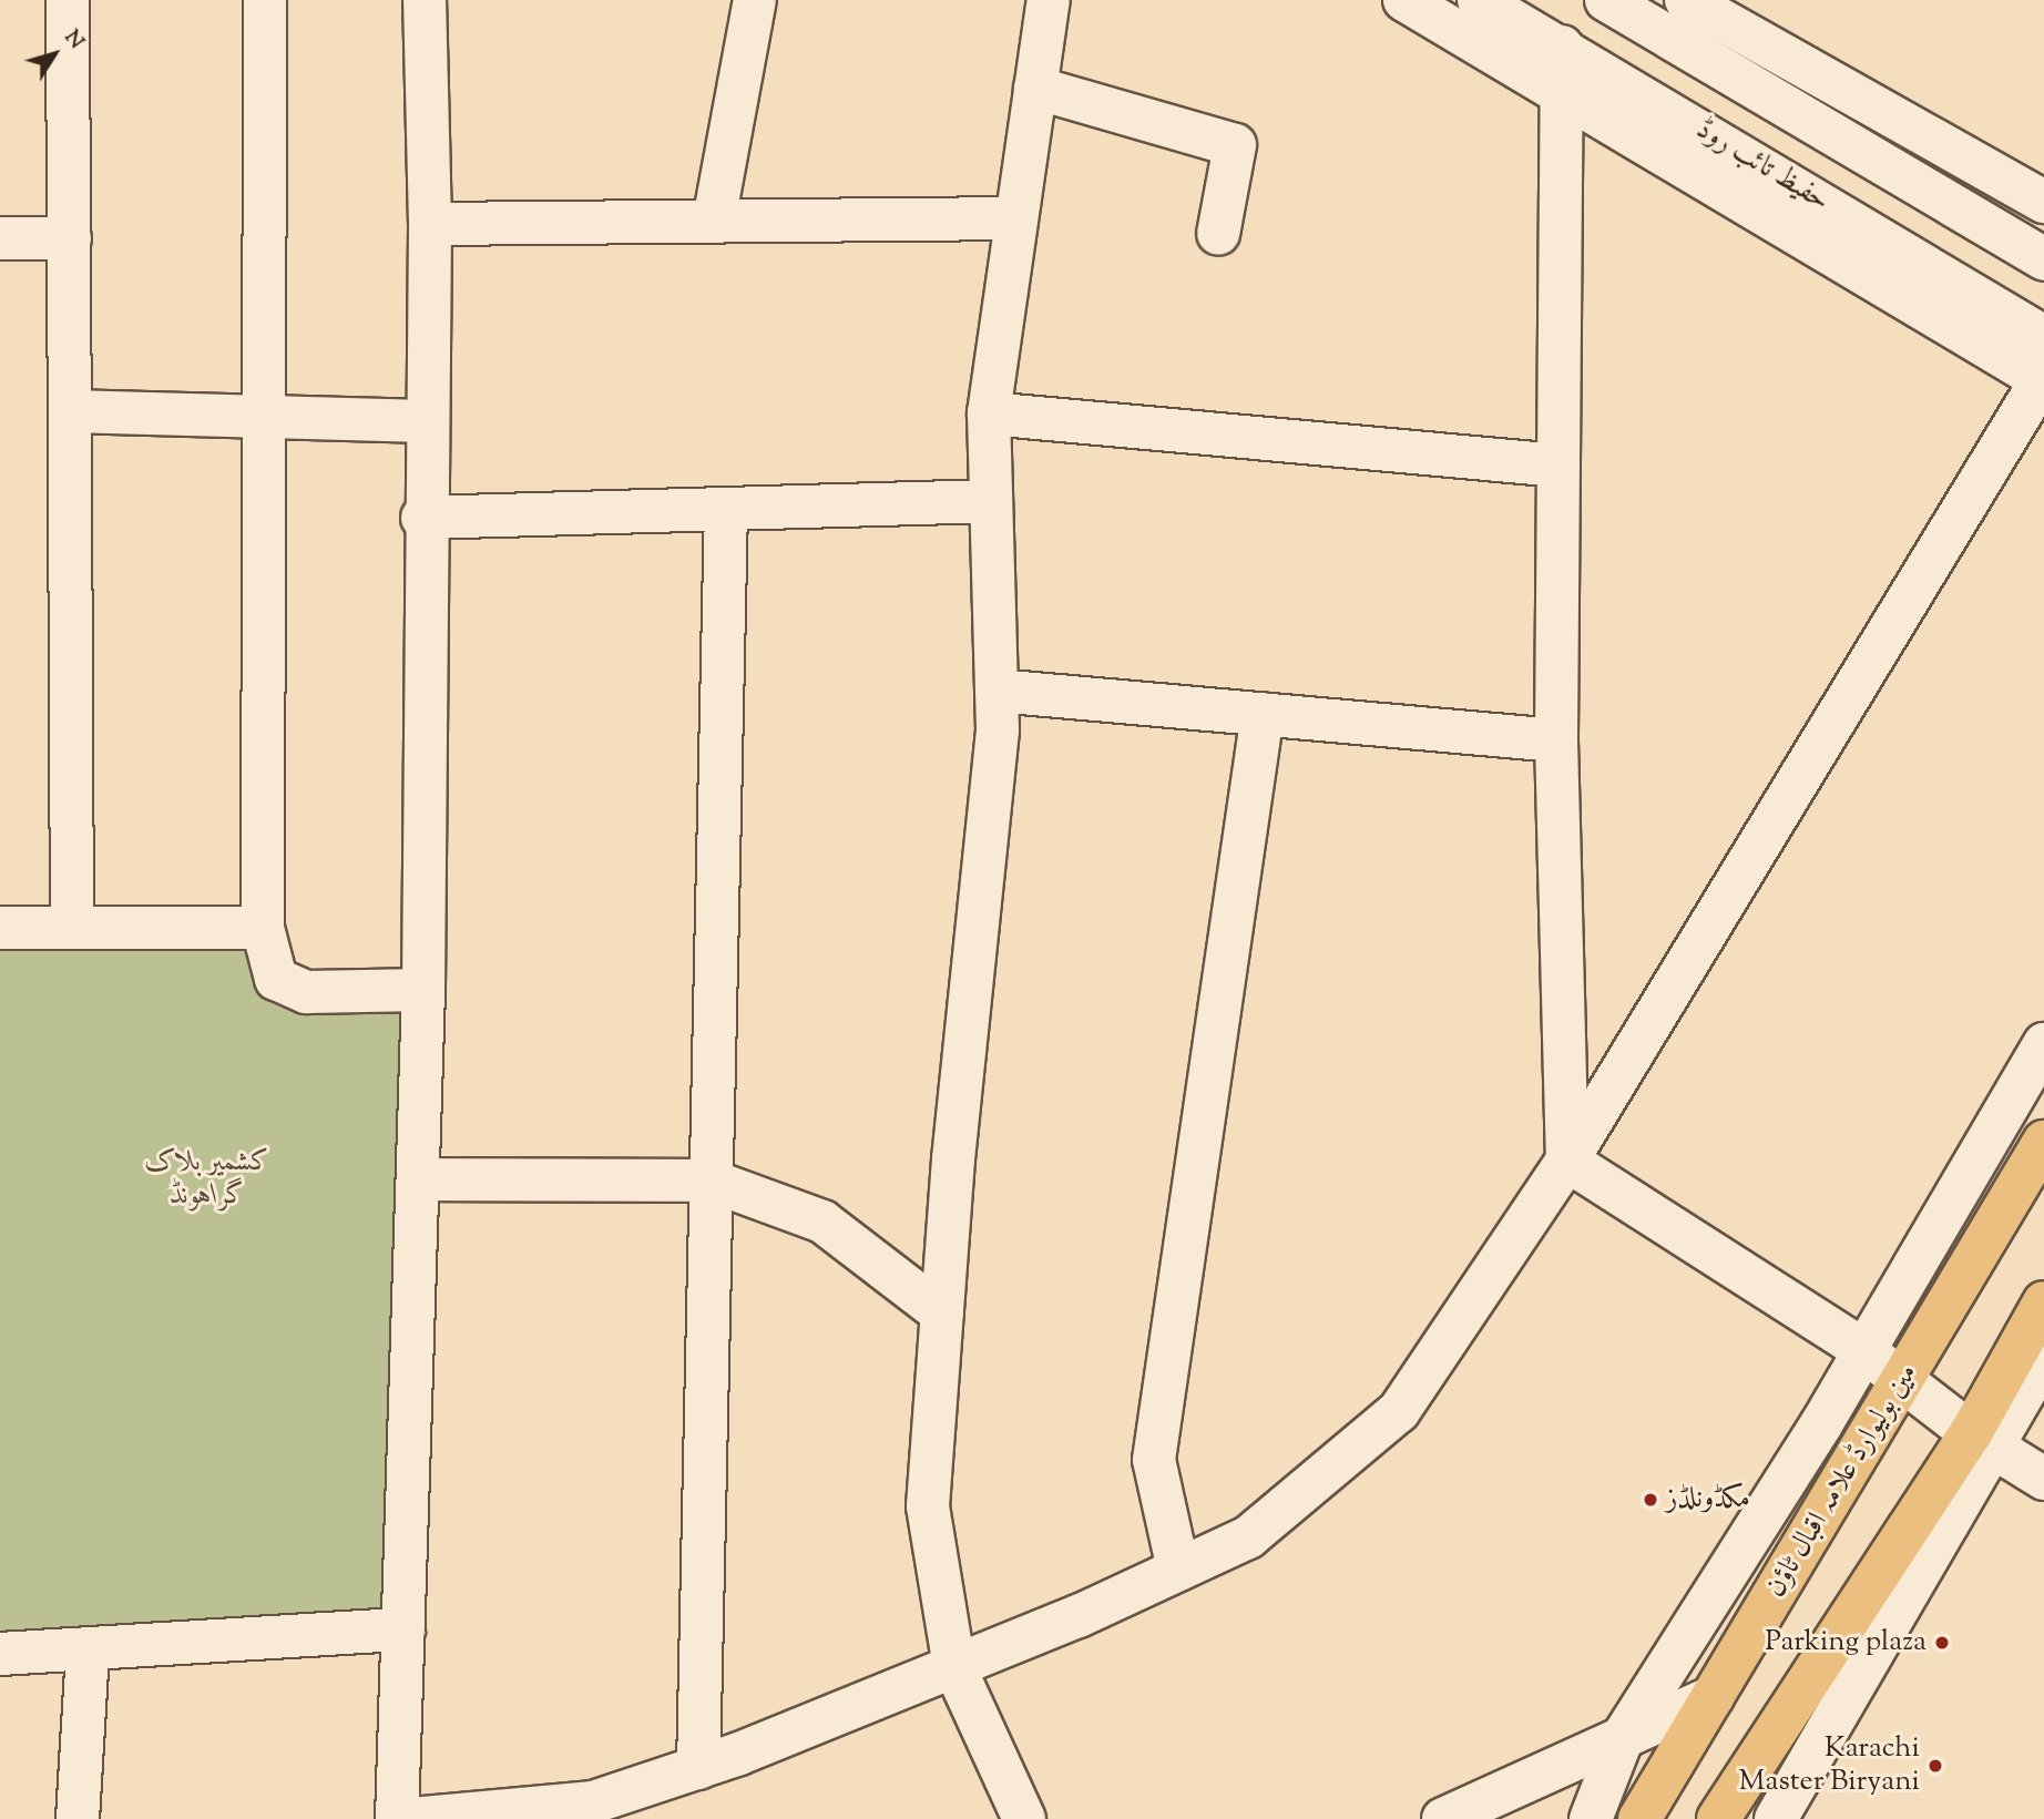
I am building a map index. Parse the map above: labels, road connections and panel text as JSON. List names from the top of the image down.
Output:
{
  "streets": {
    "main road": ["مین بولیوارڈ علامہ اقبال ٹاؤن"],
    "street": ["حفیظ تائب روڈ"]
  },
  "parks": ["کشمیر بلاک ﮔﺮﺍﮨﻮﻧﮉ"],
  "places": ["مکڈونلڈز", "Parking plaza", "Karachi Master Biryani"],
  "north": "top right"
}
